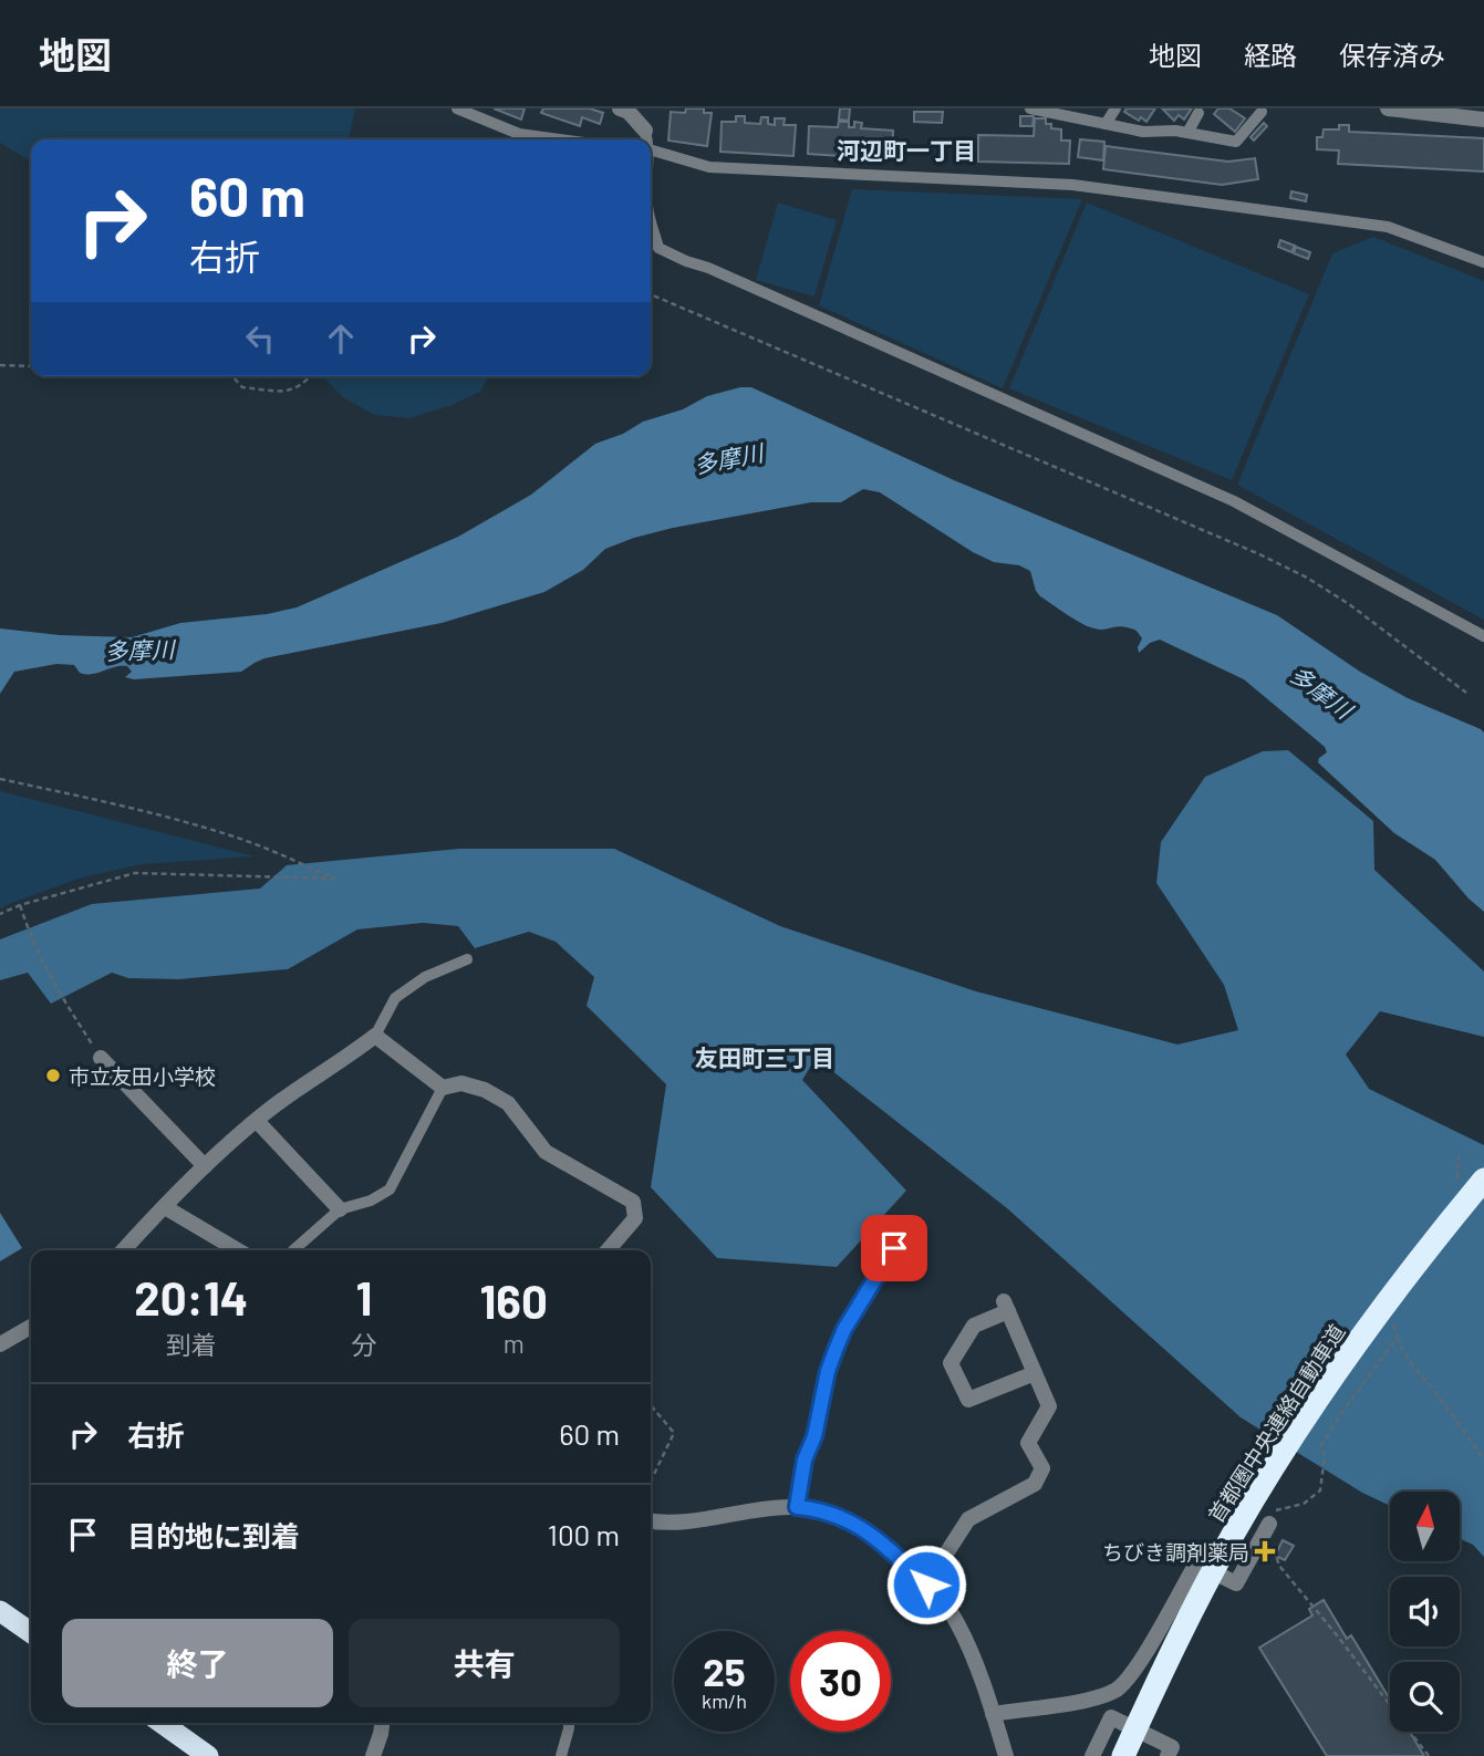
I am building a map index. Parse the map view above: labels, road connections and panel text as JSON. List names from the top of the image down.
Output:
{
  "streets": {
    "highway": ["首都圏中央連絡自動車道"]
  },
  "districts": ["河辺町一丁目", "友田町三丁目"],
  "water": ["多摩川"],
  "places": {
    "other": ["市立友田小学校"],
    "health": ["ちびき調剤薬局"]
  },
  "north": "top",
  "page": {
    "header": "地図",
    "nav": ["地図", "経路", "保存済み"],
    "turn": ["60 m", "右折"],
    "eta": [
      "20:14",
      "到着",
      "1",
      "分",
      "160",
      "m"
    ],
    "list": [
      {
        "name": "右折",
        "value": "60 m"
      },
      {
        "name": "目的地に到着",
        "value": "100 m"
      }
    ],
    "buttons": ["終了", "共有"],
    "speed": "25 km/h",
    "limit": "30"
  }
}
